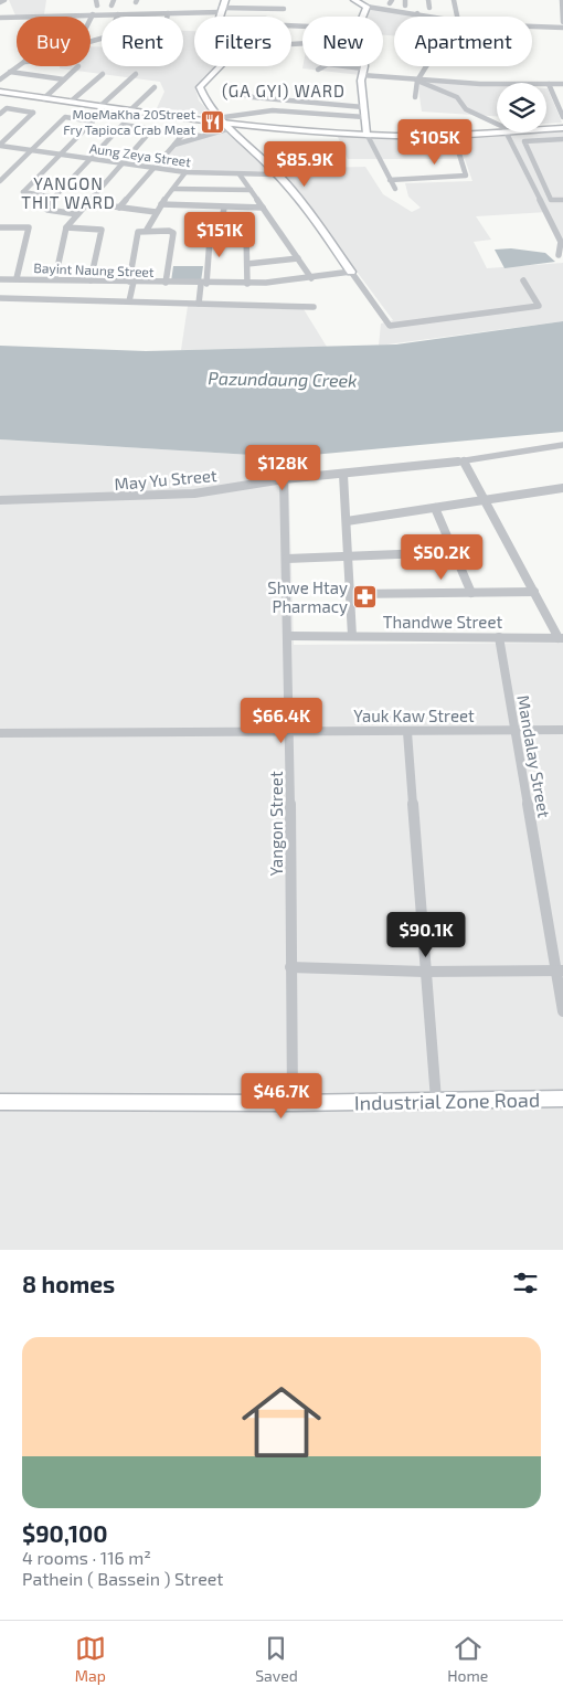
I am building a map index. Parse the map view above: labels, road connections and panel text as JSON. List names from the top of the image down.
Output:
{
  "streets": {
    "street": [
      "Aung Zeya Street",
      "Bayint Naung Street",
      "May Yu Street",
      "Thandwe Street",
      "Yauk Kaw Street",
      "Mandalay Street",
      "Yangon Street",
      "Industrial Zone Road"
    ]
  },
  "crossings": [
    ["May Yu Street", "Yangon Street"],
    ["Thandwe Street", "Mandalay Street"],
    ["Thandwe Street", "Yangon Street"],
    ["Yauk Kaw Street", "Mandalay Street"],
    ["Yauk Kaw Street", "Yangon Street"],
    ["Yangon Street", "Industrial Zone Road"]
  ],
  "districts": ["(GA GYI) WARD", "YANGON THIT WARD"],
  "water": ["Pazundaung Creek"],
  "places": {
    "restaurant": ["MoeMaKha 20Street Fry Tapioca Crab Meat"],
    "pharmacy": ["Shwe Htay Pharmacy"]
  },
  "page": {
    "chip": [
      "Buy",
      "Rent",
      "Filters",
      "New",
      "Apartment"
    ],
    "price": [
      "$105K",
      "$85.9K",
      "$151K",
      "$128K",
      "$50.2K",
      "$66.4K",
      "$90.1K",
      "$46.7K"
    ],
    "heading": "8 homes",
    "list": [
      {
        "name": "$90,100",
        "note": "4 rooms · 116 m² · Pathein ( Bassein ) Street"
      }
    ],
    "tabs": ["Map", "Saved", "Home"]
  }
}
